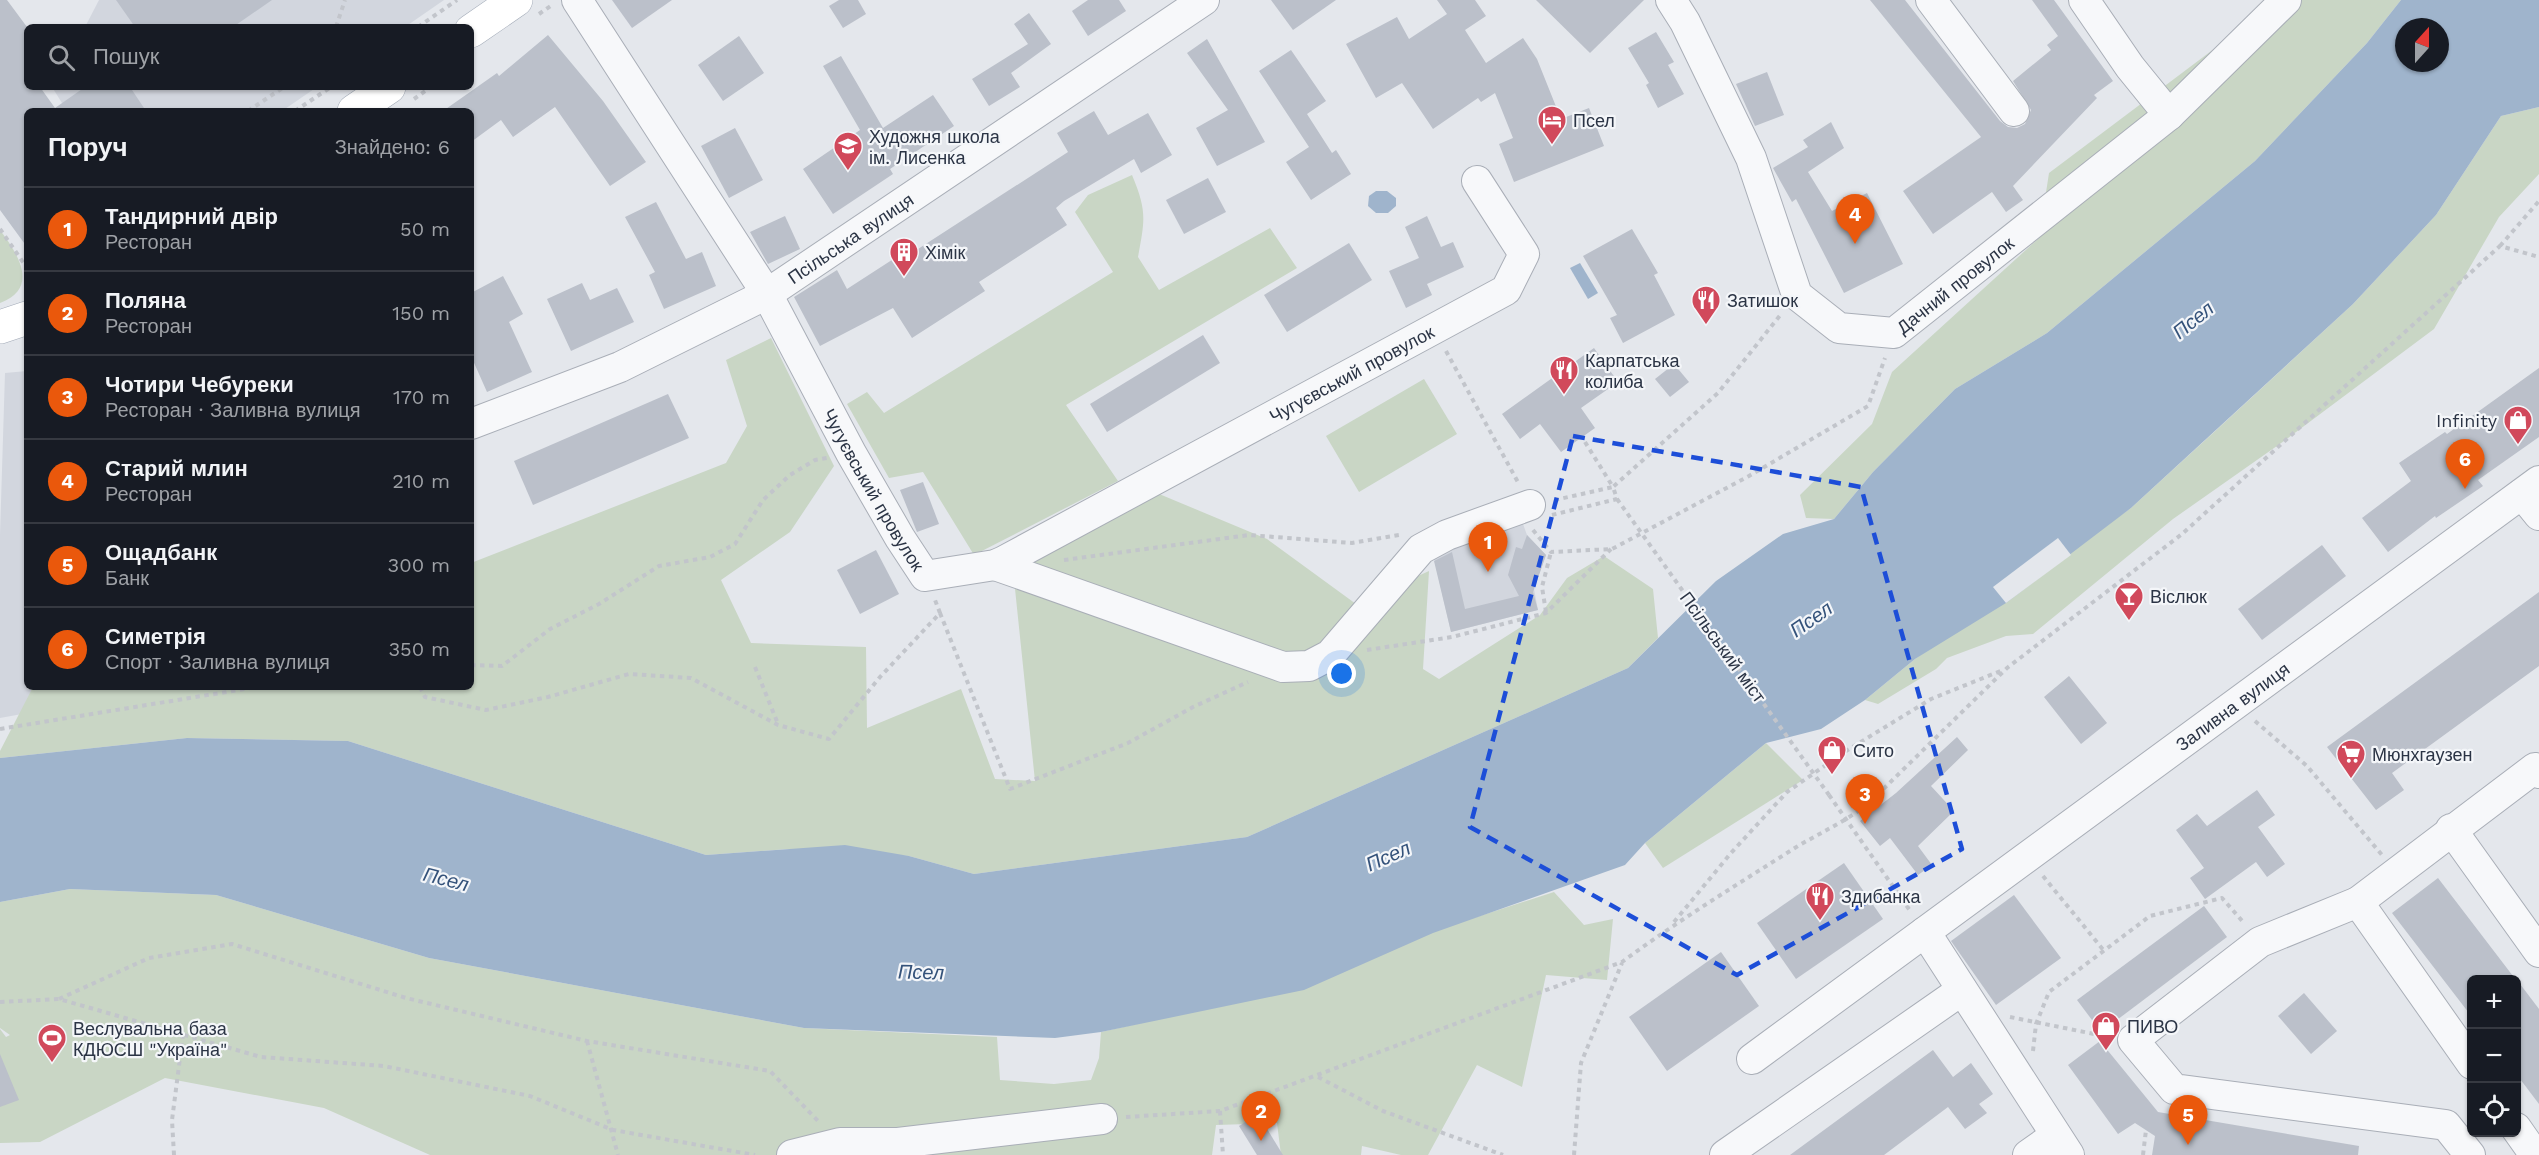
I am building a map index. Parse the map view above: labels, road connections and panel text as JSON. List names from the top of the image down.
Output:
{
  "streets": {
    "street": [
      "Псільська вулиця",
      "Дачний провулок",
      "Чугуєвський провулок",
      "Заливна вулиця"
    ],
    "path": ["Псільський міст"]
  },
  "crossings": [
    ["Псільська вулиця", "Чугуєвський провулок"],
    ["Псільський міст", "Заливна вулиця"]
  ],
  "water": ["Псел"],
  "places": {
    "hotel": ["Псел"],
    "school or university": ["Художня школа ім. Лисенка"],
    "building": ["Хімік"],
    "restaurant": ["Затишок", "Карпатська колиба", "Здибанка"],
    "shop": ["Infinity", "Сито", "ПИВО"],
    "bar": ["Віслюк"],
    "supermarket": ["Мюнхгаузен"],
    "sports": ["Веслувальна база КДЮСШ \"Україна\""]
  },
  "north": "top",
  "page": {
    "search": "Пошук",
    "heading": ["Поруч", "Знайдено: 6"],
    "list": [
      {
        "mark": "1",
        "name": "Тандирний двір",
        "note": "Ресторан",
        "value": "50 m"
      },
      {
        "mark": "2",
        "name": "Поляна",
        "note": "Ресторан",
        "value": "150 m"
      },
      {
        "mark": "3",
        "name": "Чотири Чебуреки",
        "note": "Ресторан · Заливна вулиця",
        "value": "170 m"
      },
      {
        "mark": "4",
        "name": "Старий млин",
        "note": "Ресторан",
        "value": "210 m"
      },
      {
        "mark": "5",
        "name": "Ощадбанк",
        "note": "Банк",
        "value": "300 m"
      },
      {
        "mark": "6",
        "name": "Симетрія",
        "note": "Спорт · Заливна вулиця",
        "value": "350 m"
      }
    ],
    "pins": [
      "4",
      "6",
      "1",
      "3",
      "2",
      "5"
    ],
    "map_buttons": ["+", "−"]
  }
}
